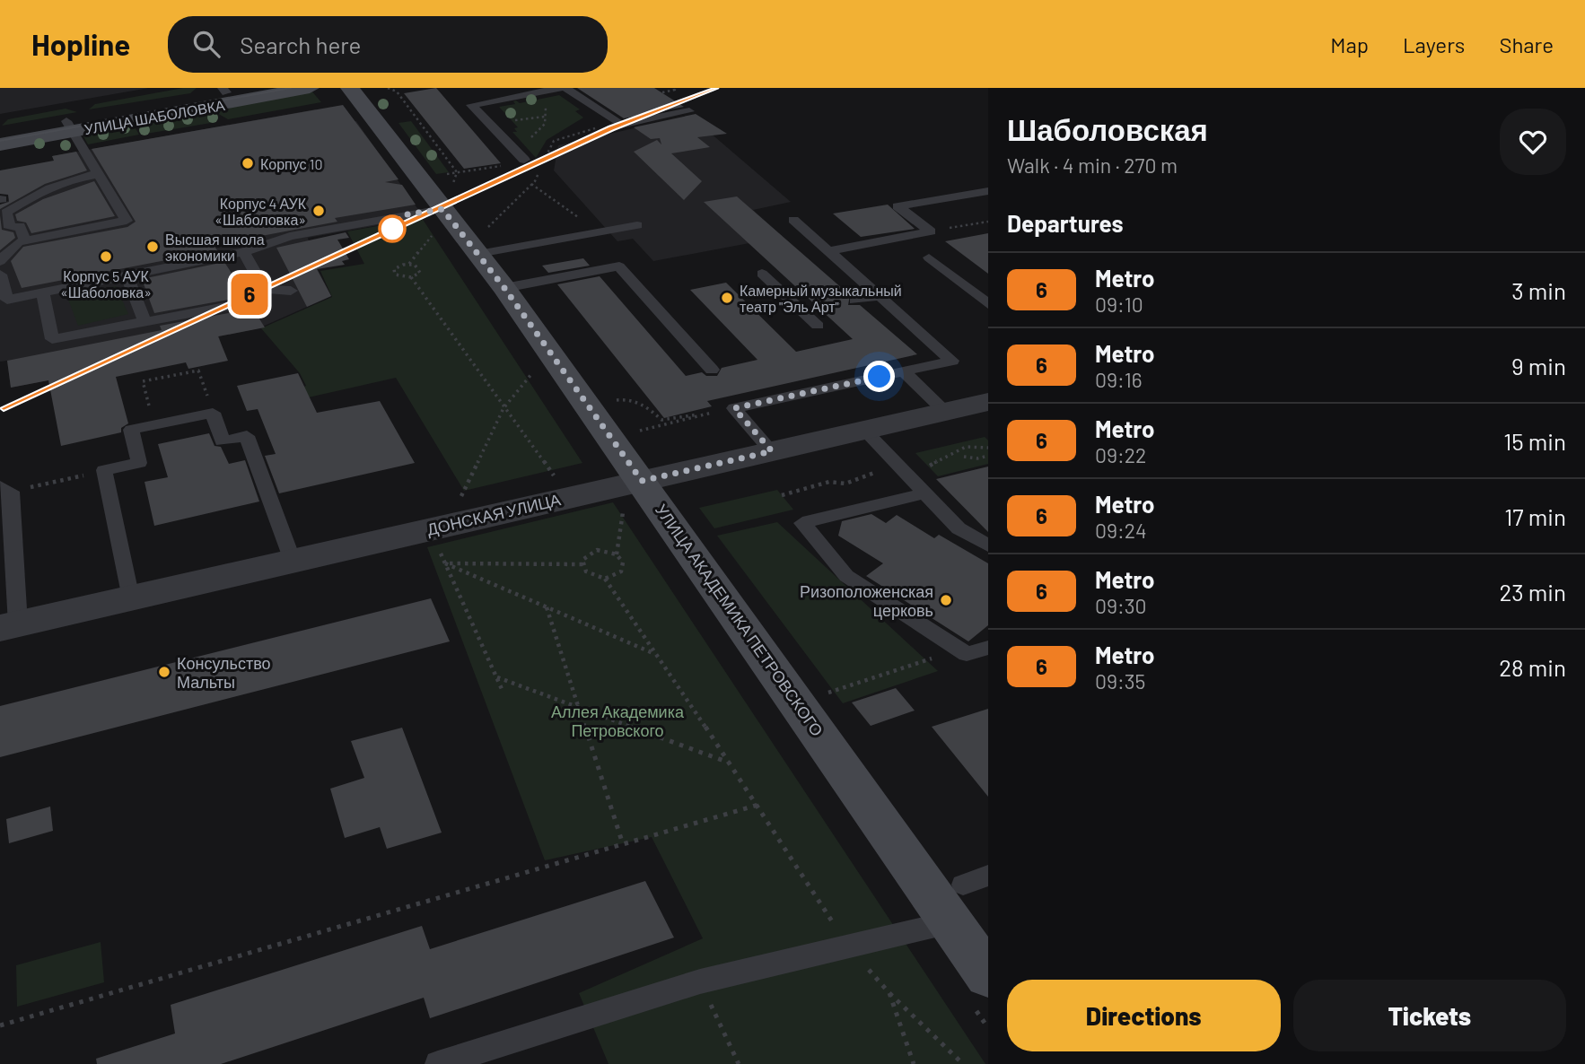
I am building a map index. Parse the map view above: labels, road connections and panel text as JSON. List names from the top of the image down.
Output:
{
  "streets": {
    "street": ["УЛИЦА ШАБОЛОВКА", "ДОНСКАЯ УЛИЦА", "УЛИЦА АКАДЕМИКА ПЕТРОВСКОГО"]
  },
  "crossings": [
    ["ДОНСКАЯ УЛИЦА", "УЛИЦА АКАДЕМИКА ПЕТРОВСКОГО"]
  ],
  "parks": ["Аллея Академика Петровского"],
  "places": [
    "Корпус 10",
    "Корпус 4 АУК «Шаболовка»",
    "Высшая школа экономики",
    "Корпус 5 АУК «Шаболовка»",
    "Камерный музыкальный театр \"Эль Арт\"",
    "Ризоположенская церковь",
    "Консульство Мальты"
  ],
  "lines": ["metro line 6"],
  "page": {
    "header": "Hopline",
    "search": "Search here",
    "nav": ["Map", "Layers", "Share"],
    "on_map": "6",
    "heading": [
      ["Шаболовская", "Walk · 4 min · 270 m"],
      "Departures"
    ],
    "list": [
      {
        "mark": "6",
        "name": "Metro",
        "note": "09:10",
        "value": "3 min"
      },
      {
        "mark": "6",
        "name": "Metro",
        "note": "09:16",
        "value": "9 min"
      },
      {
        "mark": "6",
        "name": "Metro",
        "note": "09:22",
        "value": "15 min"
      },
      {
        "mark": "6",
        "name": "Metro",
        "note": "09:24",
        "value": "17 min"
      },
      {
        "mark": "6",
        "name": "Metro",
        "note": "09:30",
        "value": "23 min"
      },
      {
        "mark": "6",
        "name": "Metro",
        "note": "09:35",
        "value": "28 min"
      }
    ],
    "buttons": ["Directions", "Tickets"]
  }
}
